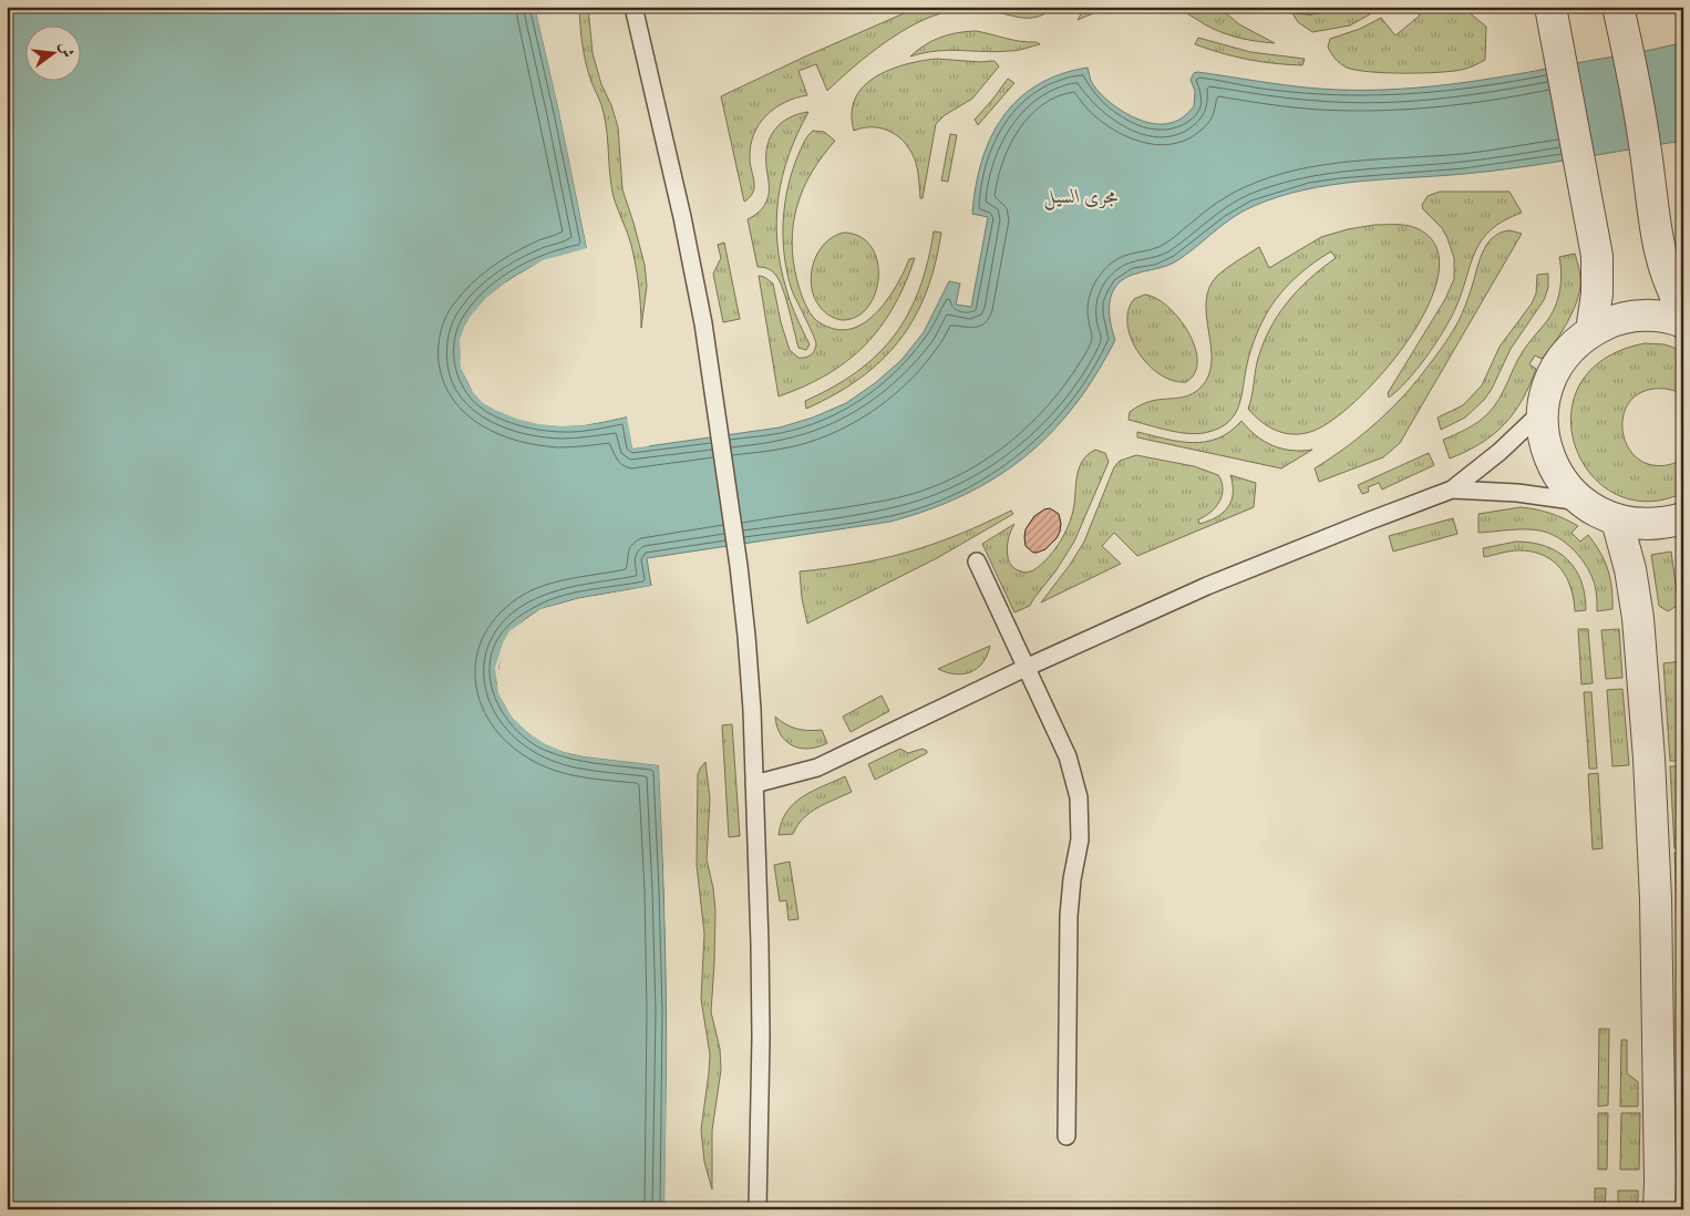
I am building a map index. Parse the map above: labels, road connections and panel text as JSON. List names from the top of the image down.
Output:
{
  "water": ["مجرى السيل"],
  "north": "right"
}
